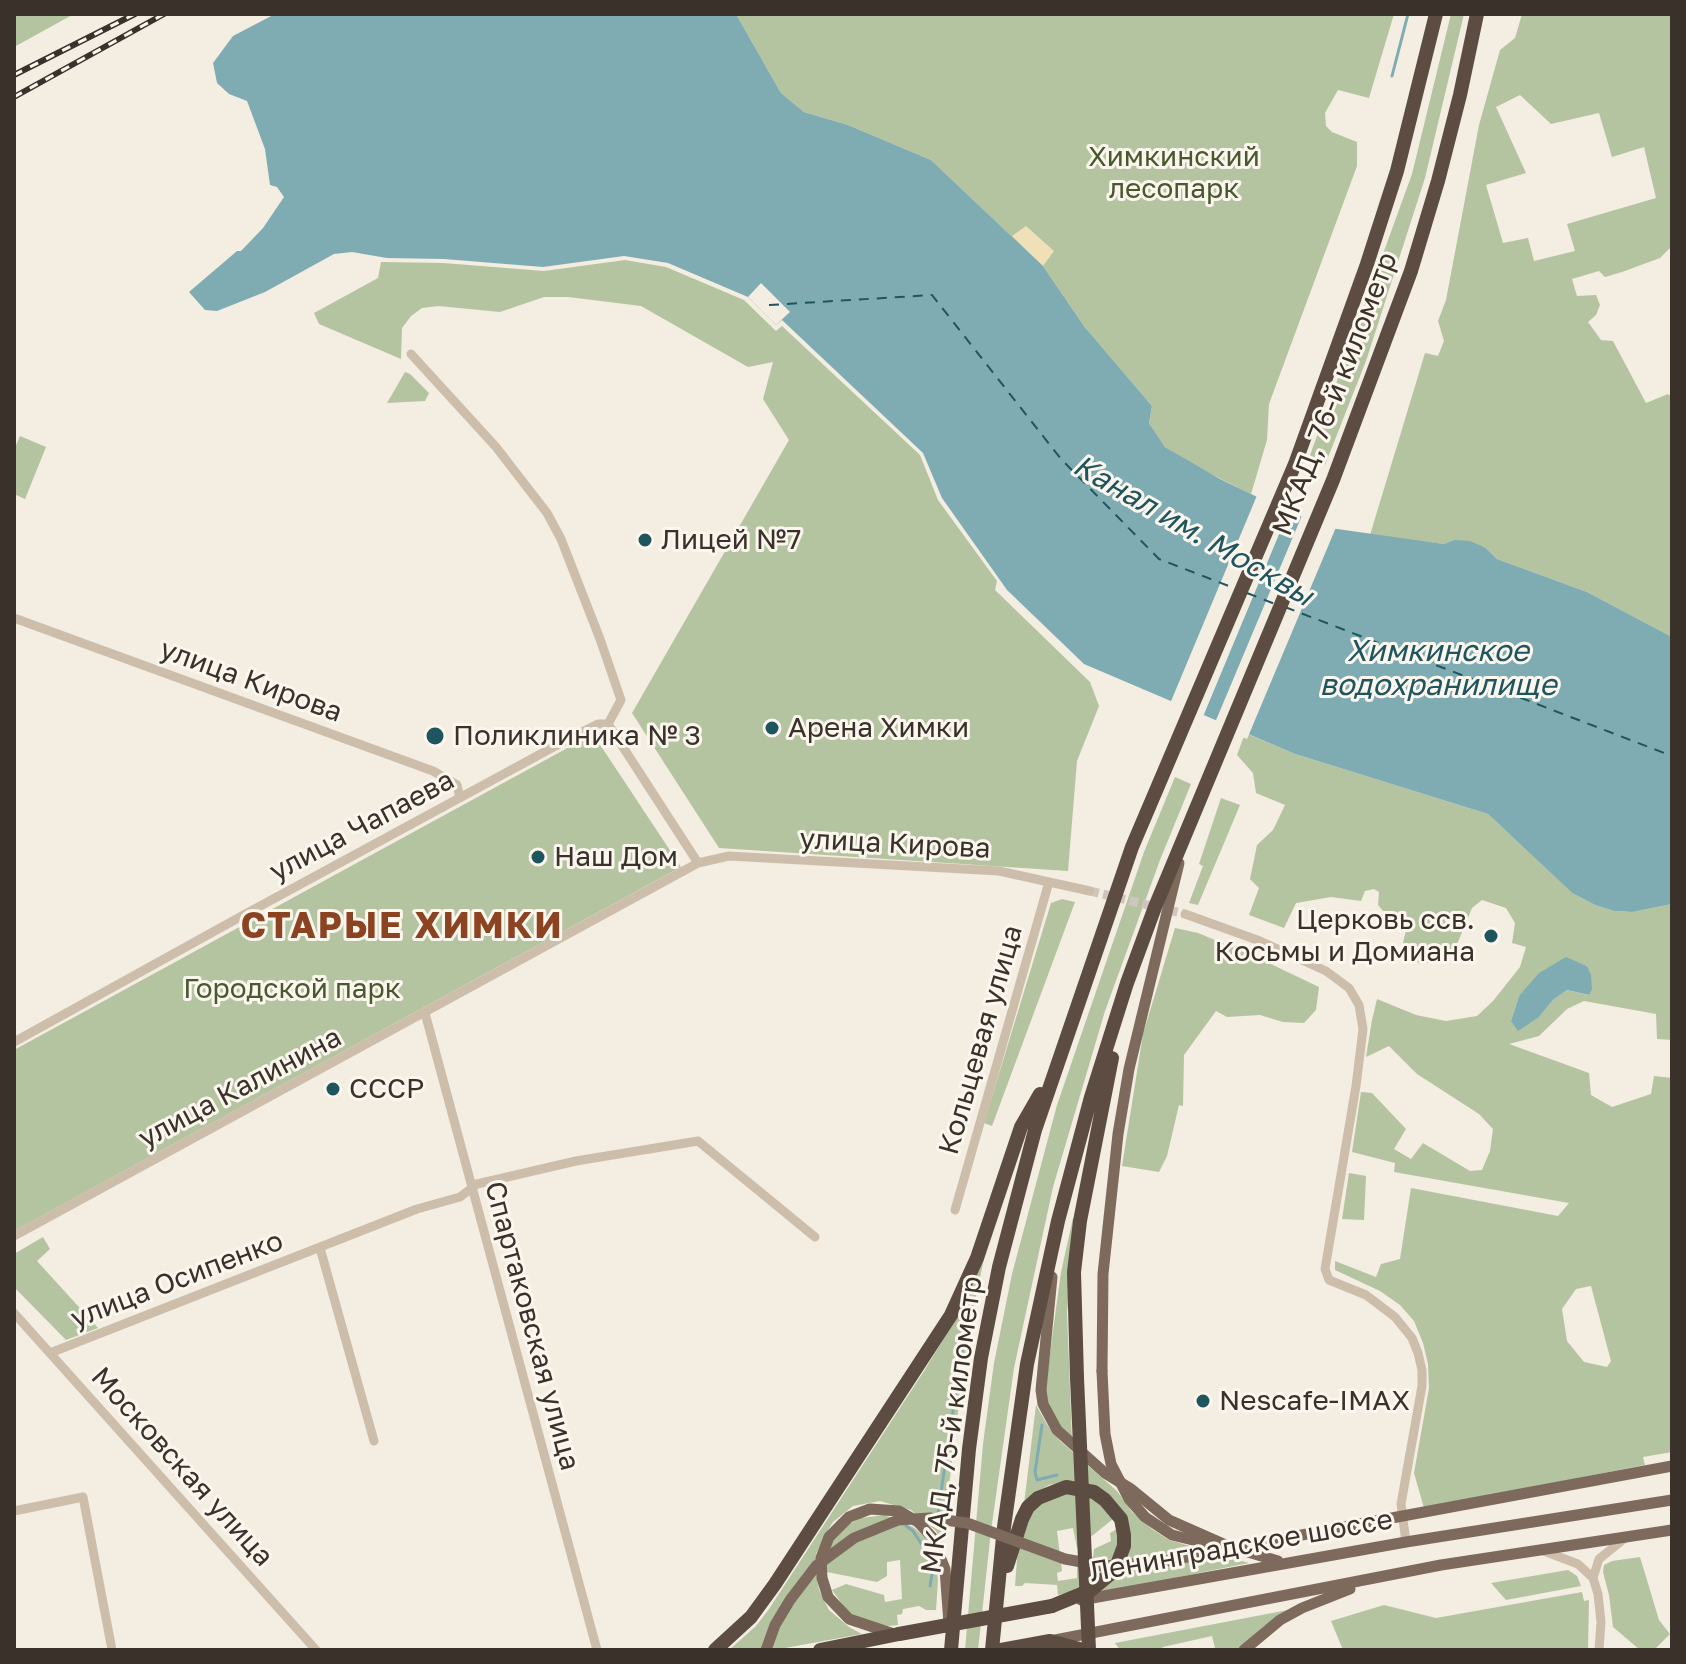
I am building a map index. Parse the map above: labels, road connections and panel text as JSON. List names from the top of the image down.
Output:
{
  "streets": {
    "highway": ["МКАД, 76-й километр", "МКАД, 75-й километр", "Ленинградское шоссе"],
    "street": [
      "улица Кирова",
      "улица Чапаева",
      "Кольцевая улица",
      "улица Калинина",
      "улица Осипенко",
      "Спартаковская улица",
      "Московская улица"
    ]
  },
  "crossings": [
    ["МКАД, 76-й километр", "МКАД, 75-й километр"],
    ["улица Кирова", "улица Чапаева"],
    ["улица Кирова", "Кольцевая улица"],
    ["улица Кирова", "улица Калинина"],
    ["улица Калинина", "Спартаковская улица"],
    ["улица Осипенко", "Спартаковская улица"],
    ["улица Осипенко", "Московская улица"]
  ],
  "districts": ["СТАРЫЕ ХИМКИ"],
  "water": ["Канал им. Москвы", "Химкинское водохранилище"],
  "parks": ["Химкинский лесопарк", "Городской парк"],
  "places": [
    "Лицей №7",
    "Арена Химки",
    "Поликлиника № 3",
    "Наш Дом",
    "Церковь ссв. Косьмы и Домиана",
    "СССР",
    "Nescafe-IMAX"
  ]
}
